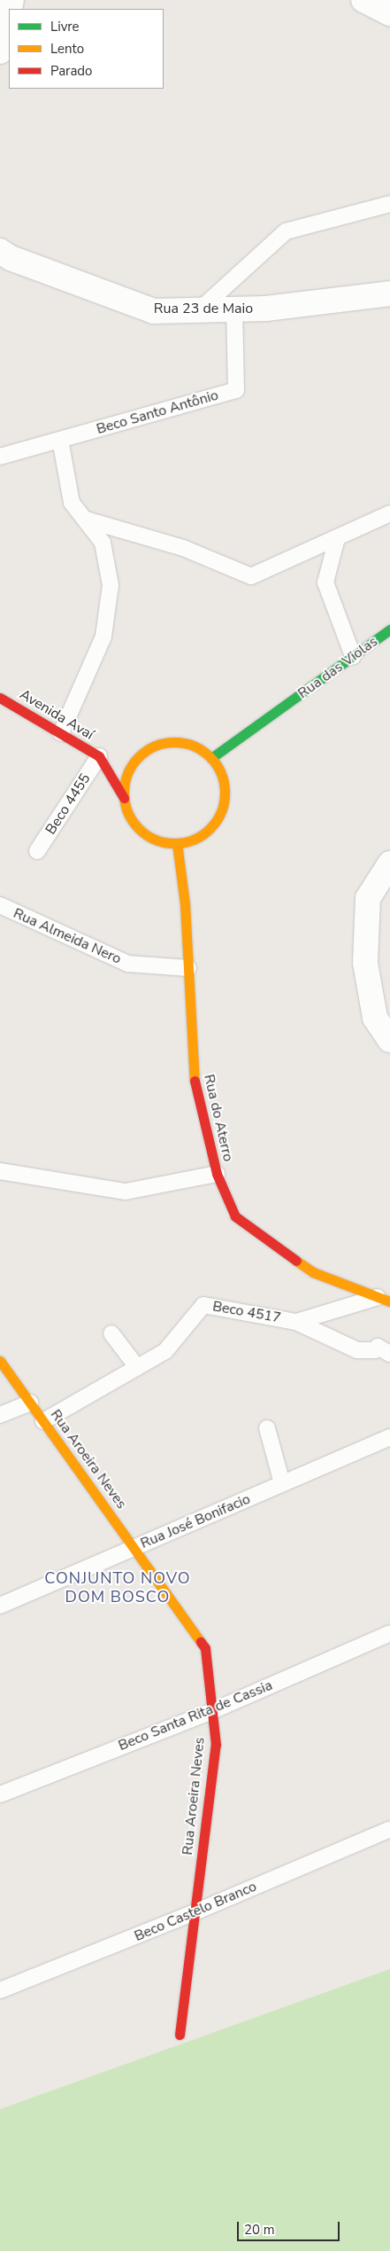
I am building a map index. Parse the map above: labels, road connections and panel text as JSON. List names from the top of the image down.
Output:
{
  "streets": {
    "street": [
      "Rua 23 de Maio",
      "Rua das Violas",
      "Avenida Avaí",
      "Rua do Aterro",
      "Rua Aroeira Neves"
    ],
    "lane": [
      "Beco Santo Antônio",
      "Beco 4455",
      "Rua Almeida Nero",
      "Beco 4517",
      "Rua José Bonifacio",
      "Beco Santa Rita de Cassia",
      "Beco Castelo Branco"
    ]
  },
  "crossings": [
    ["Rua 23 de Maio", "Beco Santo Antônio"],
    ["Rua das Violas", "Avenida Avaí"],
    ["Rua das Violas", "Rua do Aterro"],
    ["Avenida Avaí", "Beco 4455"],
    ["Avenida Avaí", "Rua do Aterro"],
    ["Rua Almeida Nero", "Rua do Aterro"],
    ["Rua do Aterro", "Beco 4517"],
    ["Beco 4517", "Rua Aroeira Neves"],
    ["Rua Aroeira Neves", "Rua José Bonifacio"],
    ["Rua Aroeira Neves", "Beco Santa Rita de Cassia"],
    ["Rua Aroeira Neves", "Beco Castelo Branco"]
  ],
  "districts": ["CONJUNTO NOVO DOM BOSCO"],
  "legend": ["Livre", "Lento", "Parado"],
  "scale_bar": "20 m"
}
